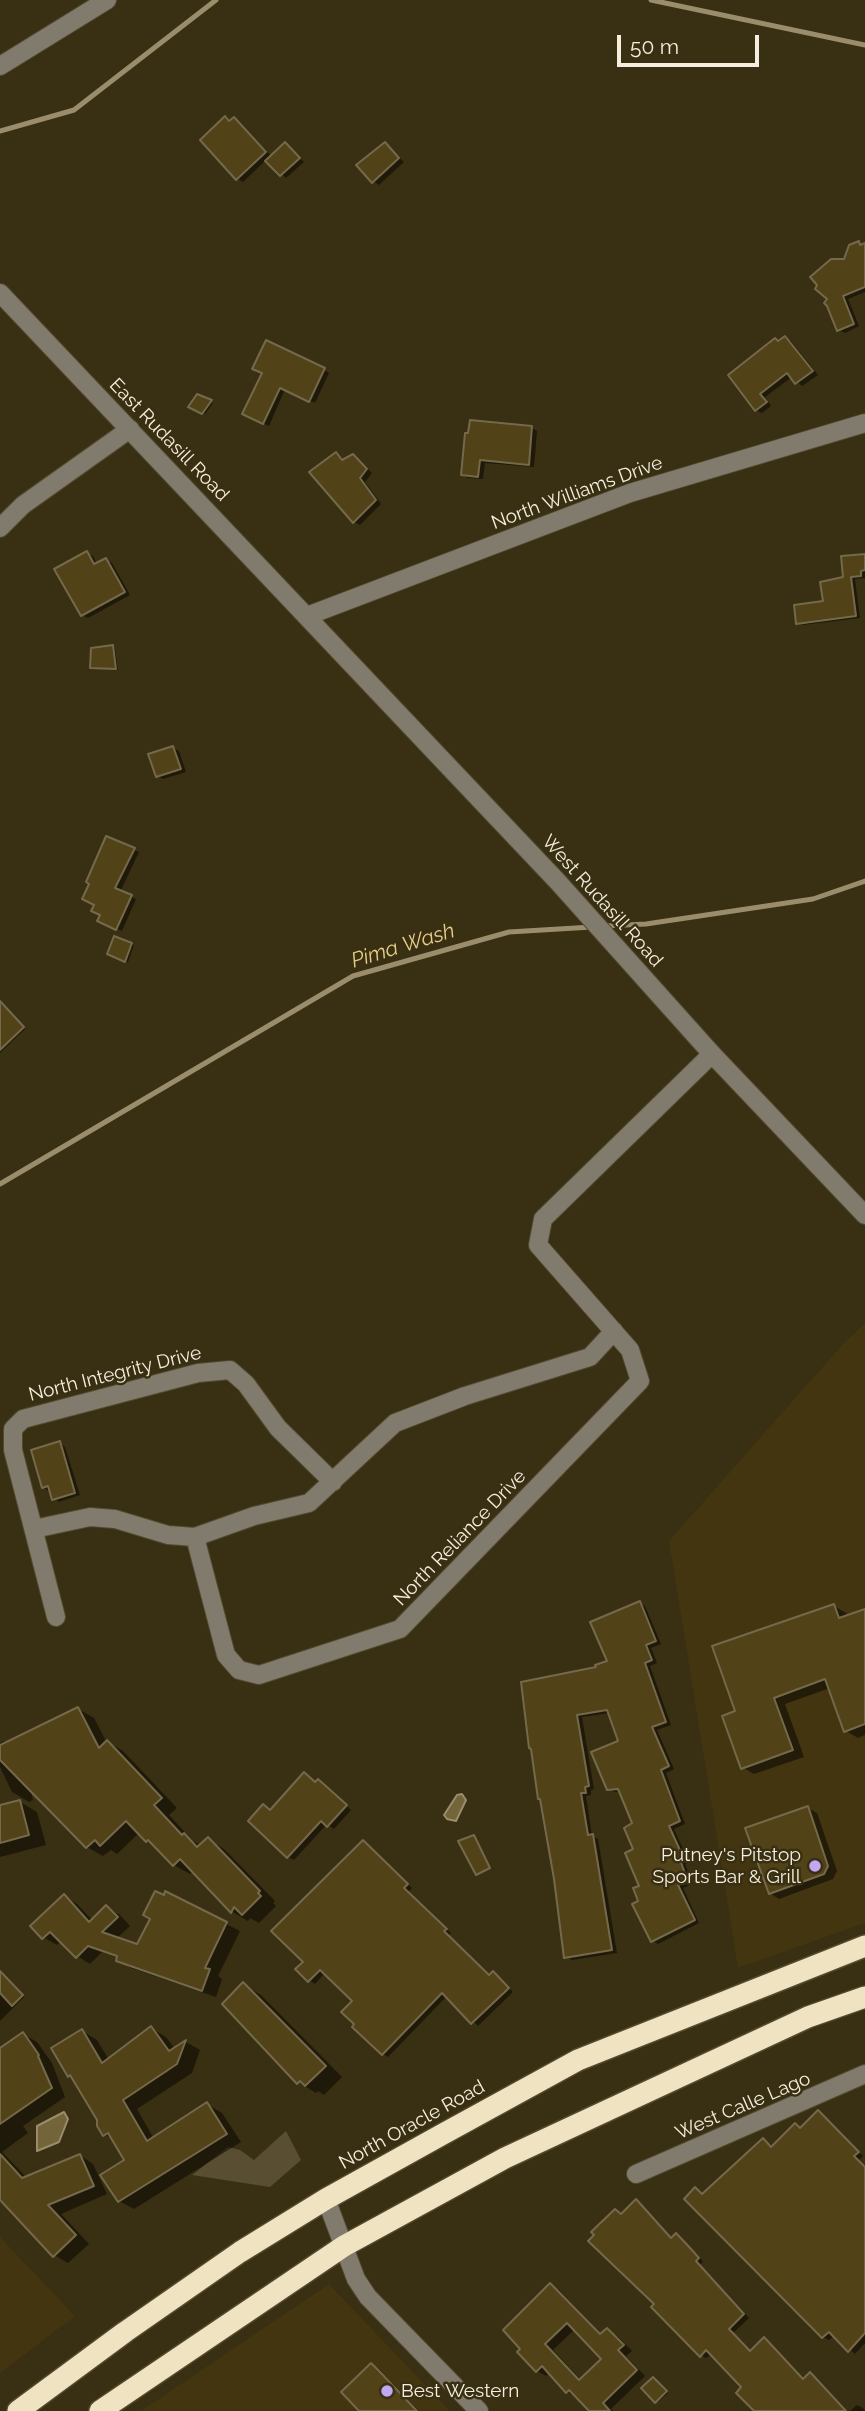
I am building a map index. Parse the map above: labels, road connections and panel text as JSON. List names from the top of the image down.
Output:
{
  "streets": {
    "highway": ["North Oracle Road"],
    "street": [
      "East Rudasill Road",
      "North Williams Drive",
      "West Rudasill Road",
      "North Integrity Drive",
      "North Reliance Drive",
      "West Calle Lago"
    ]
  },
  "crossings": [
    ["East Rudasill Road", "North Williams Drive"],
    ["East Rudasill Road", "West Rudasill Road"],
    ["North Williams Drive", "West Rudasill Road"]
  ],
  "water": ["Pima Wash"],
  "places": ["Putney's Pitstop Sports Bar & Grill", "Best Western"],
  "scale_bar": "50 m"
}
